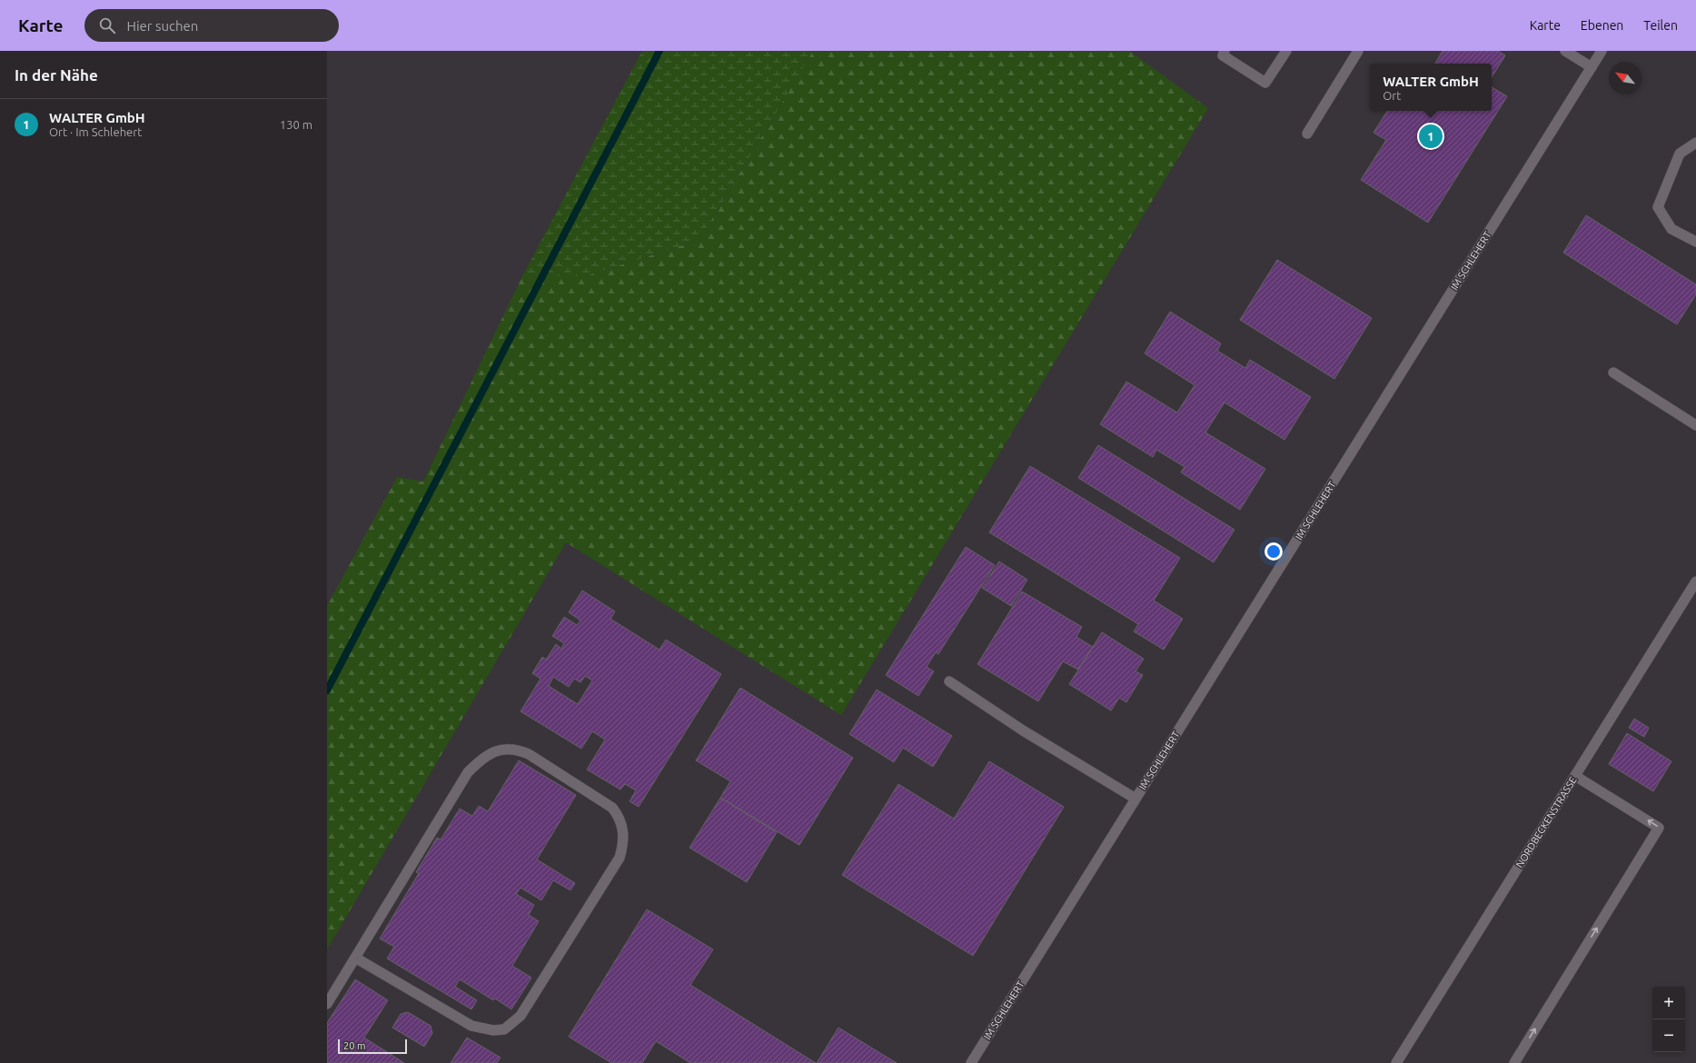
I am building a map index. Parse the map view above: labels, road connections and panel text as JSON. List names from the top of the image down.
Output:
{
  "streets": {
    "street": ["IM SCHLEHERT", "NORDBECKENSTRASSE"]
  },
  "scale_bar": "20 m",
  "north": "top left",
  "page": {
    "header": "Karte",
    "search": "Hier suchen",
    "nav": ["Karte", "Ebenen", "Teilen"],
    "heading": "In der Nähe",
    "popup": ["WALTER GmbH", "Ort"],
    "list": [
      {
        "mark": "1",
        "name": "WALTER GmbH",
        "note": "Ort · Im Schlehert",
        "value": "130 m"
      }
    ],
    "pins": "1",
    "map_buttons": ["+", "−"],
    "scale": "20 m"
  }
}
